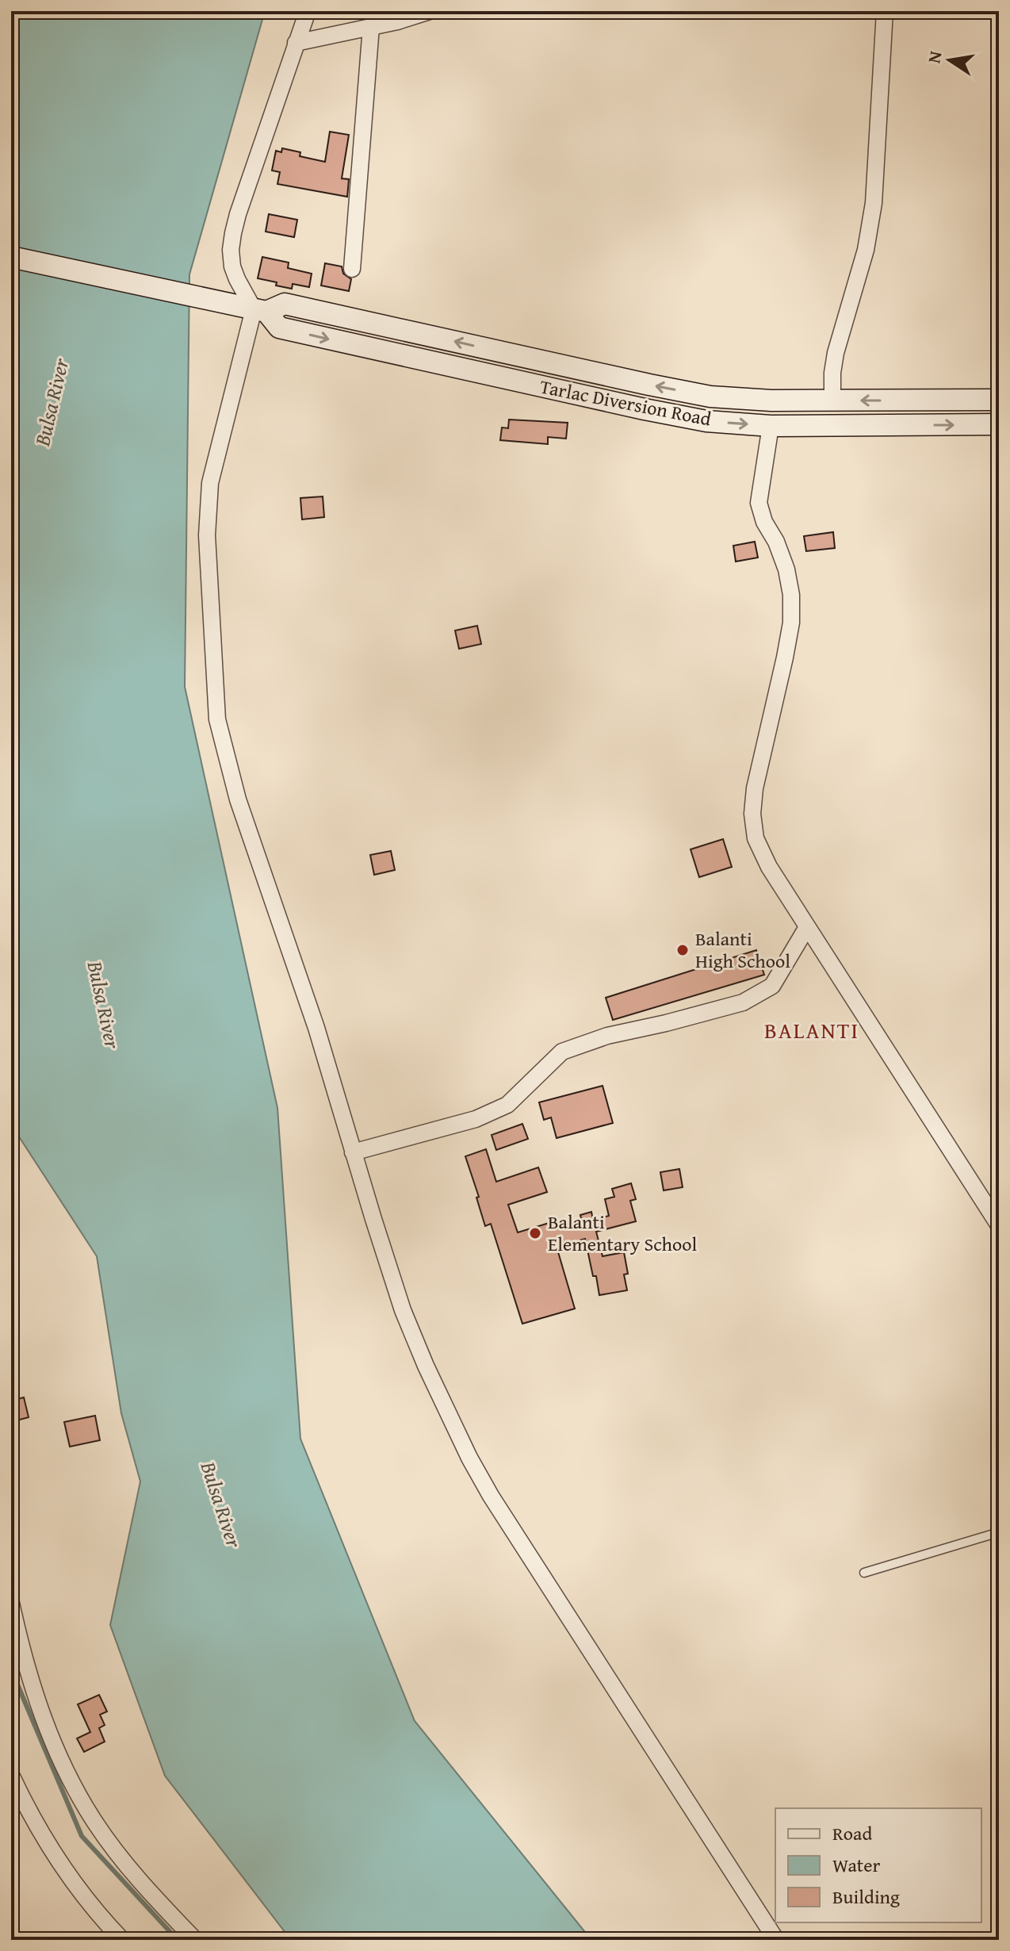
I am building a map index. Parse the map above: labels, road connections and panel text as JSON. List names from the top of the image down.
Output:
{
  "streets": {
    "main road": ["Tarlac Diversion Road"]
  },
  "districts": ["BALANTI"],
  "water": ["Bulsa River"],
  "places": ["Balanti High School", "Balanti Elementary School"],
  "legend": ["Road", "Water", "Building"],
  "north": "left"
}
